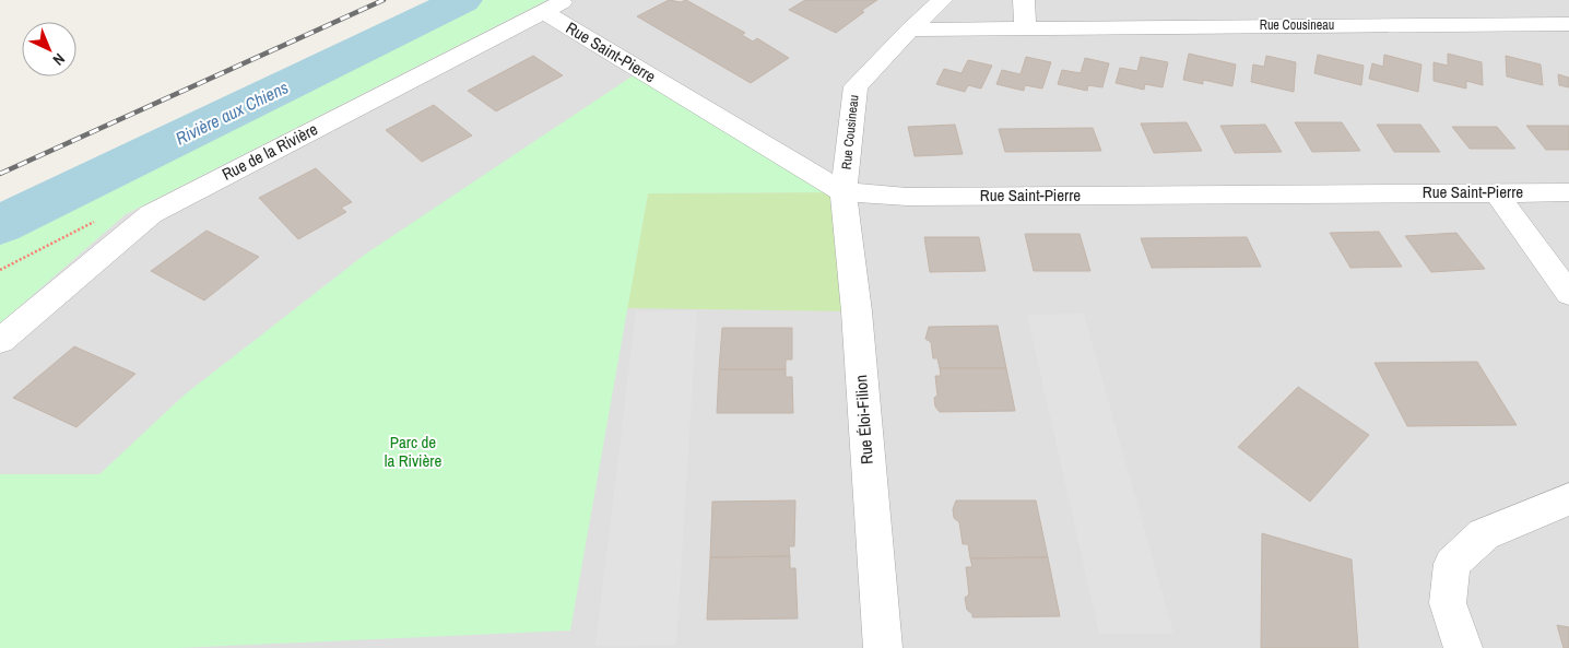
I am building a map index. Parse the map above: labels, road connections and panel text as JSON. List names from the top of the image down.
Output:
{
  "streets": {
    "street": [
      "Rue Cousineau",
      "Rue Saint-Pierre",
      "Rue de la Rivière",
      "Rue Éloi-Filion"
    ]
  },
  "crossings": [
    ["Rue Cousineau", "Rue Saint-Pierre"],
    ["Rue Cousineau", "Rue Éloi-Filion"],
    ["Rue Saint-Pierre", "Rue de la Rivière"],
    ["Rue Saint-Pierre", "Rue Éloi-Filion"]
  ],
  "water": ["Rivière aux Chiens"],
  "parks": ["Parc de la Rivière"],
  "north": "bottom right"
}
